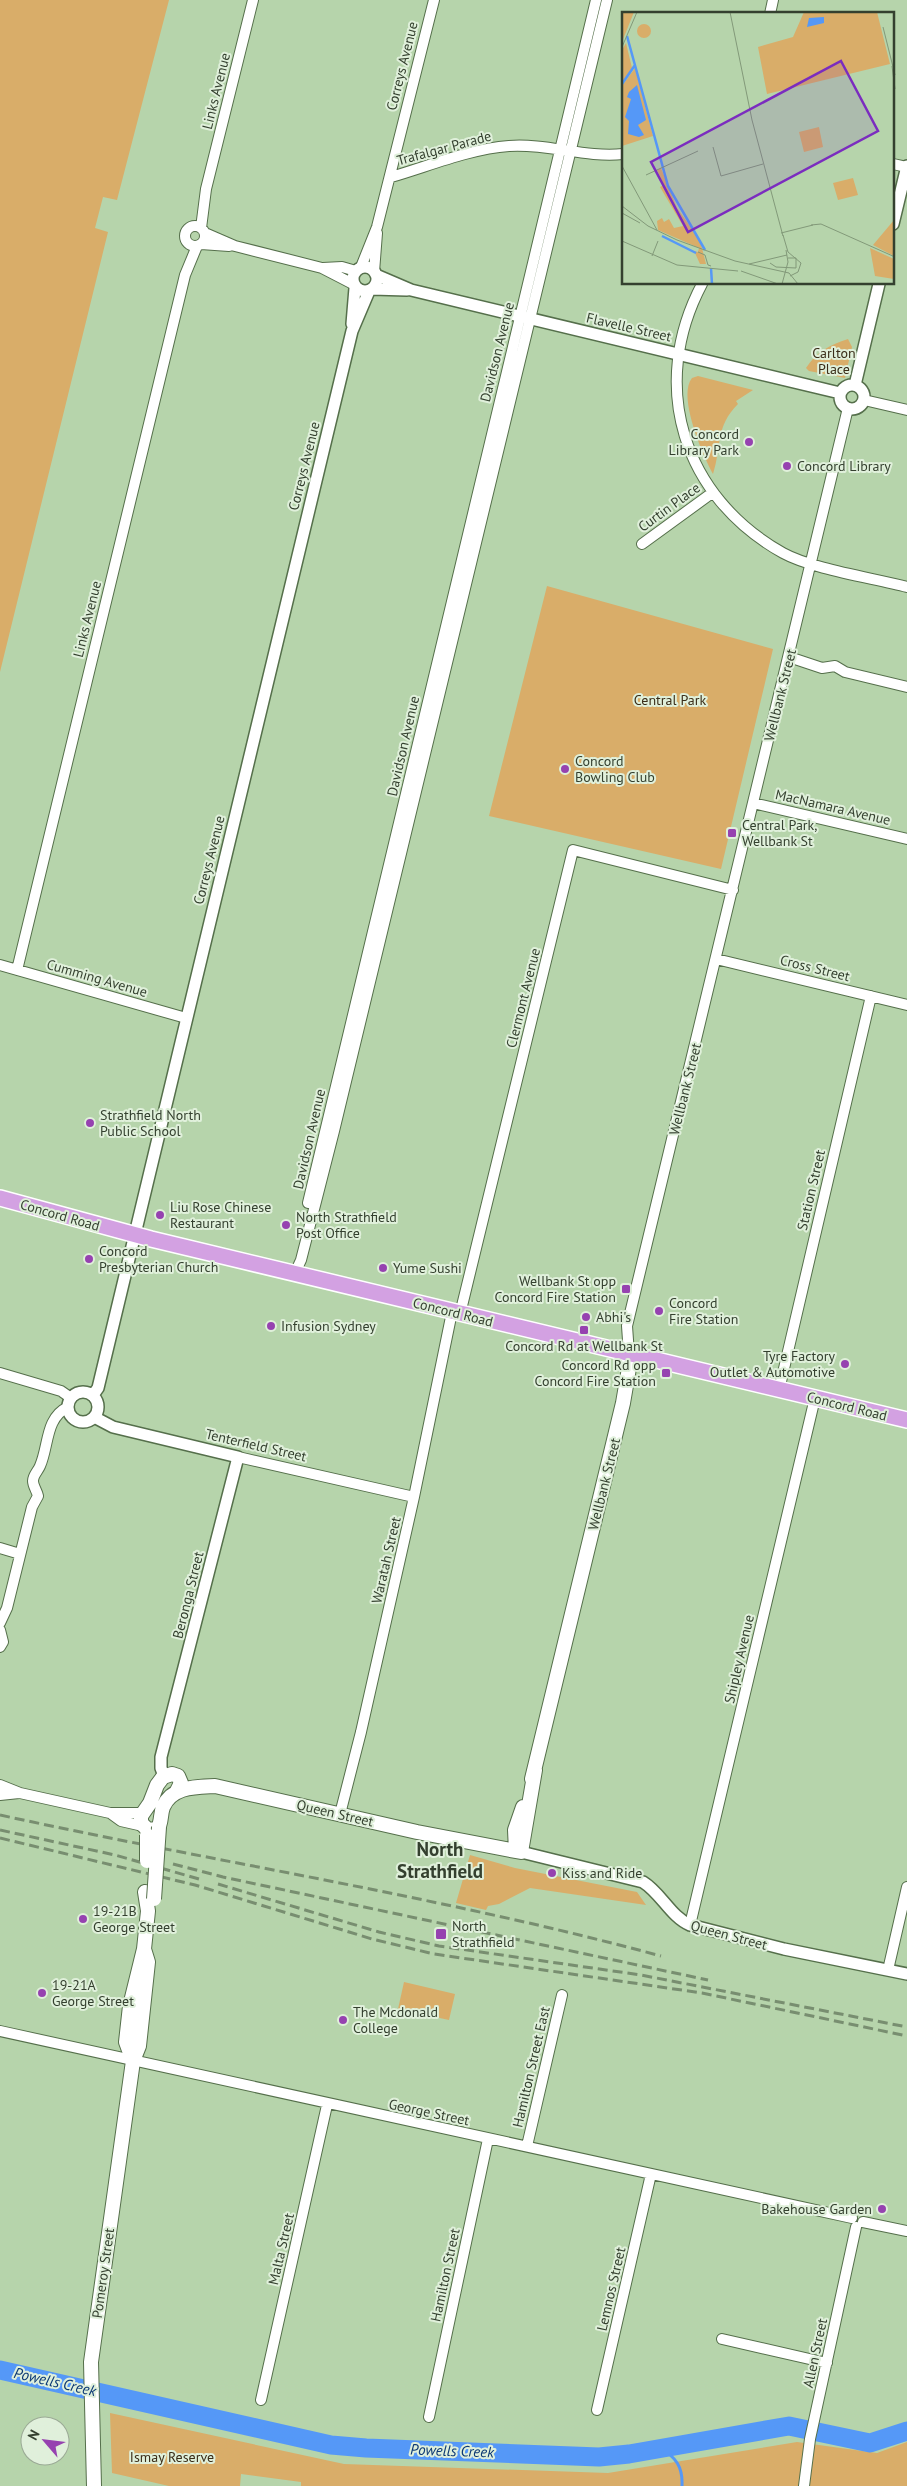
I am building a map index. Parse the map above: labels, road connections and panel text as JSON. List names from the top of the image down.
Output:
{
  "streets": {
    "main road": [
      "Wellbank Street",
      "Concord Road",
      "Queen Street",
      "Pomeroy Street"
    ],
    "street": [
      "Correys Avenue",
      "Links Avenue",
      "Trafalgar Parade",
      "Flavelle Street",
      "Davidson Avenue",
      "Curtin Place",
      "MacNamara Avenue",
      "Cross Street",
      "Cumming Avenue",
      "Clermont Avenue",
      "Station Street",
      "Tenterfield Street",
      "Waratah Street",
      "Beronga Street",
      "Shipley Avenue",
      "Hamilton Street East",
      "George Street",
      "Malta Street",
      "Hamilton Street",
      "Lemnos Street",
      "Allen Street"
    ]
  },
  "crossings": [
    ["Correys Avenue", "Trafalgar Parade"],
    ["Correys Avenue", "Flavelle Street"],
    ["Correys Avenue", "Cumming Avenue"],
    ["Correys Avenue", "Concord Road"],
    ["Correys Avenue", "Tenterfield Street"],
    ["Links Avenue", "Cumming Avenue"],
    ["Trafalgar Parade", "Davidson Avenue"],
    ["Flavelle Street", "Davidson Avenue"],
    ["Flavelle Street", "Wellbank Street"],
    ["Davidson Avenue", "Concord Road"],
    ["Wellbank Street", "MacNamara Avenue"],
    ["Wellbank Street", "Cross Street"],
    ["Wellbank Street", "Clermont Avenue"],
    ["Wellbank Street", "Concord Road"],
    ["Wellbank Street", "Queen Street"],
    ["Cross Street", "Station Street"],
    ["Clermont Avenue", "Concord Road"],
    ["Clermont Avenue", "Waratah Street"],
    ["Station Street", "Concord Road"],
    ["Concord Road", "Waratah Street"],
    ["Concord Road", "Shipley Avenue"],
    ["Tenterfield Street", "Waratah Street"],
    ["Tenterfield Street", "Beronga Street"],
    ["Waratah Street", "Queen Street"],
    ["Beronga Street", "Queen Street"],
    ["Shipley Avenue", "Queen Street"],
    ["Hamilton Street East", "George Street"],
    ["George Street", "Malta Street"],
    ["George Street", "Pomeroy Street"],
    ["George Street", "Hamilton Street"],
    ["George Street", "Lemnos Street"],
    ["George Street", "Allen Street"]
  ],
  "districts": ["North Strathfield"],
  "water": ["Powells Creek"],
  "parks": ["Carlton Place", "Central Park", "Ismay Reserve"],
  "places": {
    "other": [
      "Concord Library Park",
      "Concord Library",
      "Concord Bowling Club",
      "Strathfield North Public School",
      "Liu Rose Chinese Restaurant",
      "North Strathfield Post Office",
      "Concord Presbyterian Church",
      "Yume Sushi",
      "Concord Fire Station",
      "Abhi's",
      "Infusion Sydney",
      "Tyre Factory Outlet & Automotive",
      "Kiss and Ride",
      "19-21B George Street",
      "19-21A George Street",
      "The Mcdonald College",
      "Bakehouse Garden"
    ],
    "transit": [
      "Central Park, Wellbank St",
      "Wellbank St opp Concord Fire Station",
      "Concord Rd at Wellbank St",
      "Concord Rd opp Concord Fire Station",
      "North Strathfield"
    ]
  },
  "north": "top left"
}
